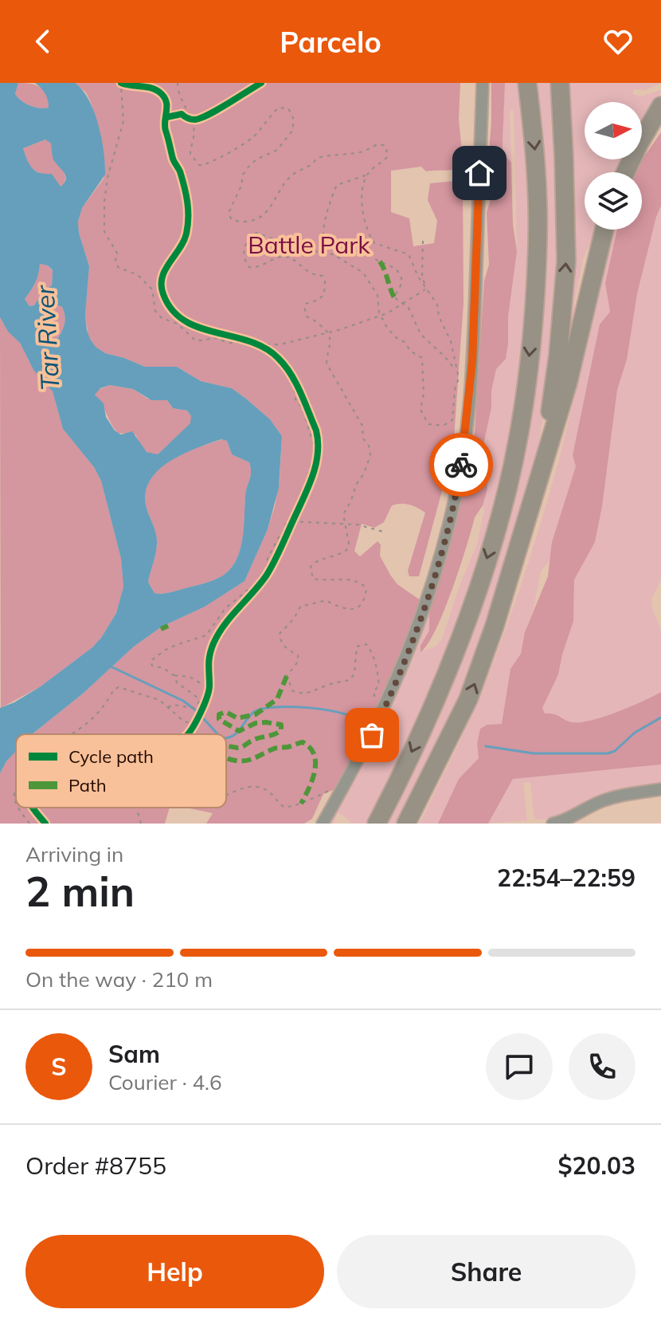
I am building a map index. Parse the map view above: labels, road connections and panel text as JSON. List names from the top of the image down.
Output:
{
  "water": ["Tar River"],
  "parks": ["Battle Park"],
  "legend": ["Cycle path", "Path"],
  "north": "right",
  "page": {
    "header": "Parcelo",
    "heading": ["2 min", "Arriving in", "22:54–22:59"],
    "panel": [
      "Sam",
      "Courier · 4.6",
      "Order #8755",
      "$20.03"
    ],
    "bar": "On the way · 210 m",
    "round": "S",
    "buttons": ["Help", "Share"]
  }
}
